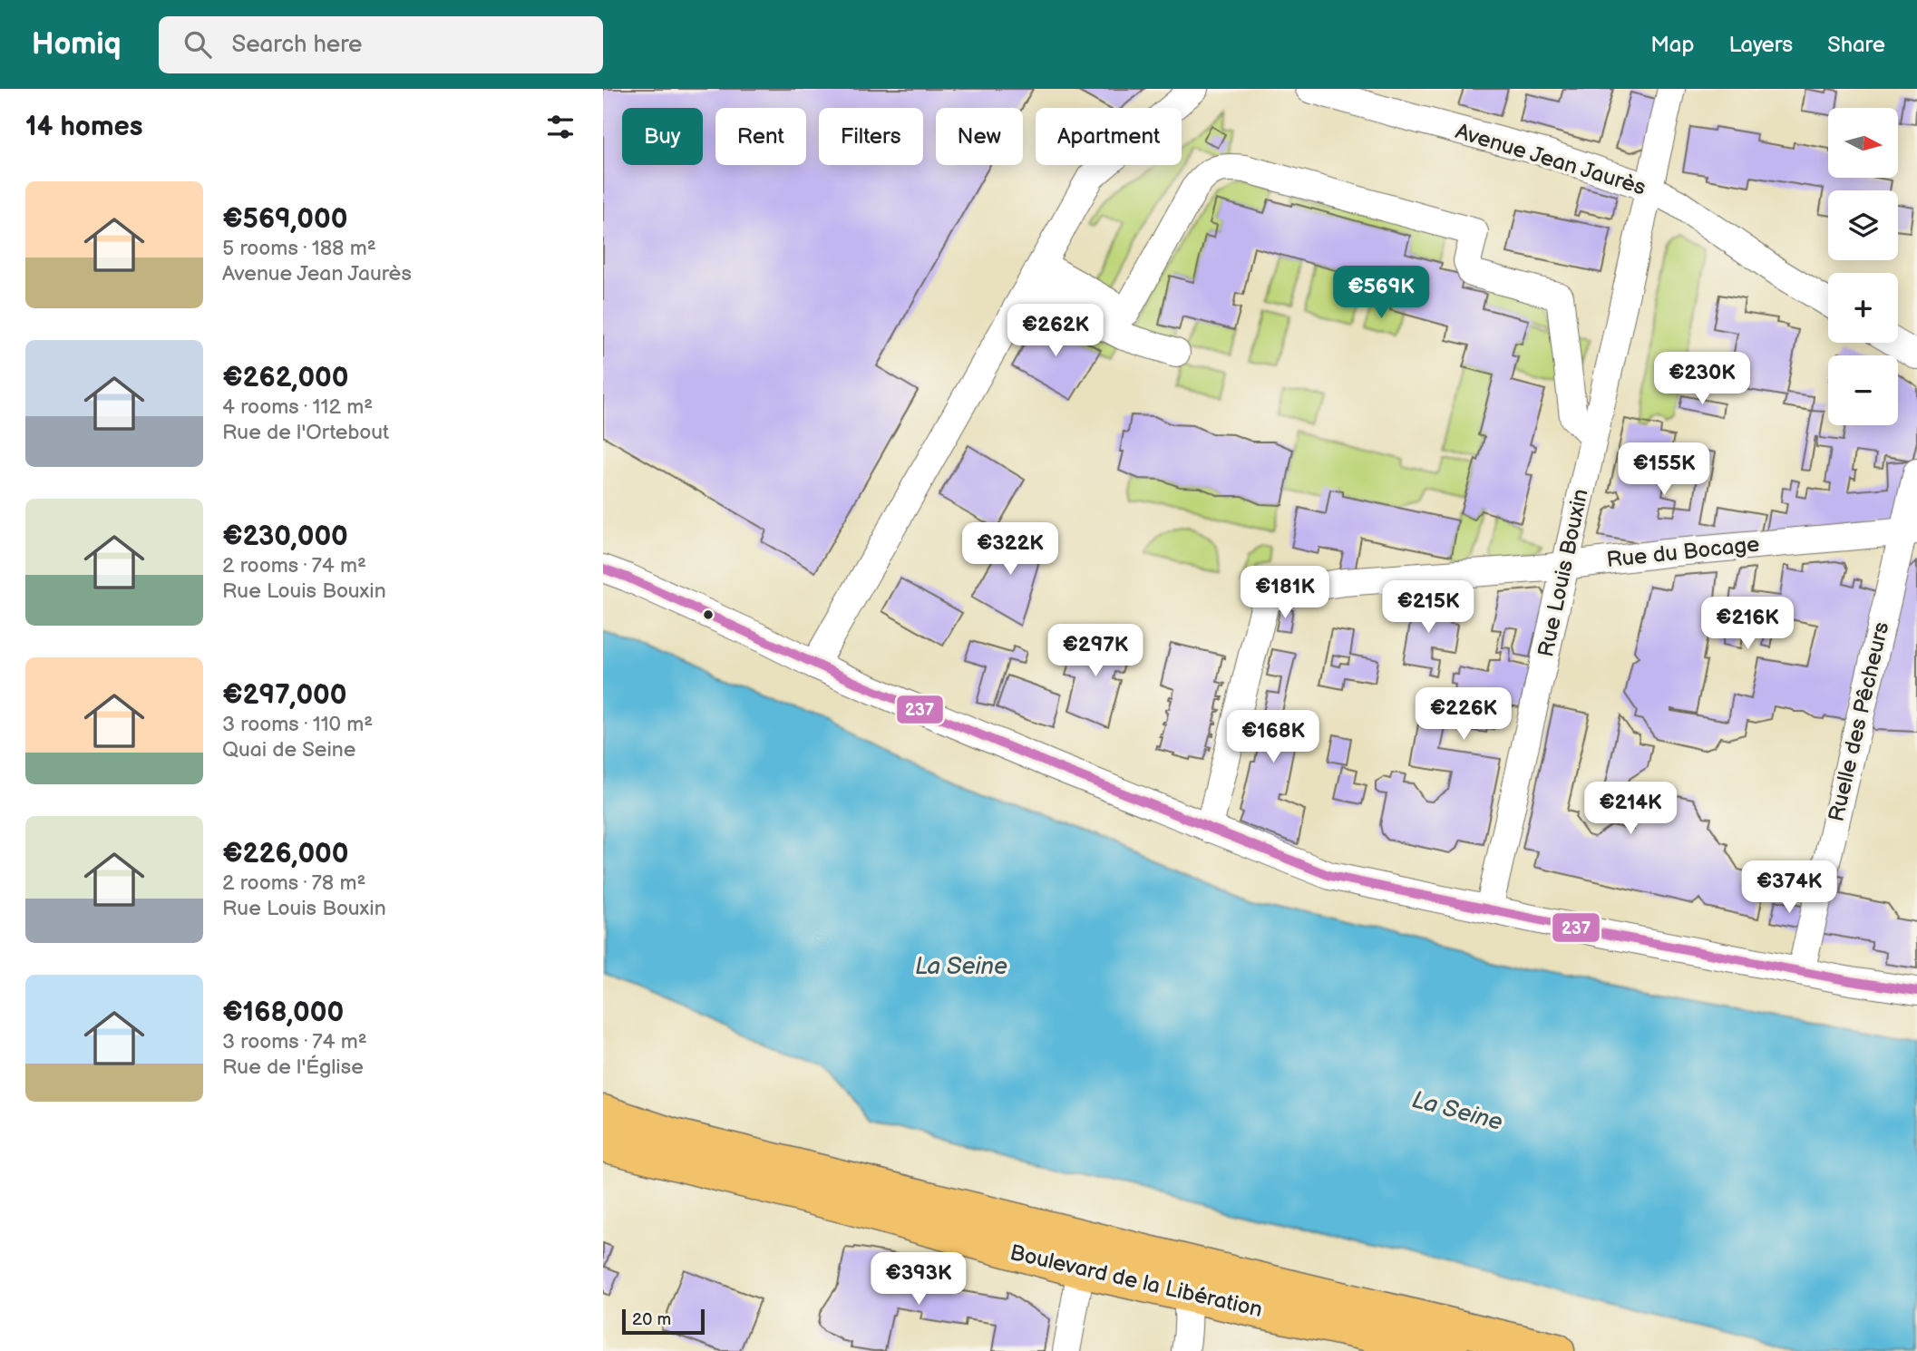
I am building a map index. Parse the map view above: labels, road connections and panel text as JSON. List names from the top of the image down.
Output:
{
  "streets": {
    "main road": ["Boulevard de la Libération"],
    "street": [
      "Avenue Jean Jaurès",
      "Rue du Bocage",
      "Rue Louis Bouxin",
      "Ruelle des Pêcheurs"
    ]
  },
  "crossings": [
    ["Avenue Jean Jaurès", "Rue Louis Bouxin"],
    ["Rue du Bocage", "Rue Louis Bouxin"],
    ["Rue du Bocage", "Ruelle des Pêcheurs"]
  ],
  "water": ["La Seine"],
  "lines": ["transit line 237"],
  "scale_bar": "20 m",
  "north": "right",
  "page": {
    "header": "Homiq",
    "search": "Search here",
    "nav": ["Map", "Layers", "Share"],
    "heading": "14 homes",
    "map_buttons": ["+", "−"],
    "chip": [
      "Buy",
      "Rent",
      "Filters",
      "New",
      "Apartment"
    ],
    "list": [
      {
        "name": "€569,000",
        "note": "5 rooms · 188 m² · Avenue Jean Jaurès"
      },
      {
        "name": "€262,000",
        "note": "4 rooms · 112 m² · Rue de l'Ortebout"
      },
      {
        "name": "€230,000",
        "note": "2 rooms · 74 m² · Rue Louis Bouxin"
      },
      {
        "name": "€297,000",
        "note": "3 rooms · 110 m² · Quai de Seine"
      },
      {
        "name": "€226,000",
        "note": "2 rooms · 78 m² · Rue Louis Bouxin"
      },
      {
        "name": "€168,000",
        "note": "3 rooms · 74 m² · Rue de l'Église"
      }
    ],
    "price": [
      "€569K",
      "€262K",
      "€230K",
      "€155K",
      "€322K",
      "€181K",
      "€215K",
      "€216K",
      "€297K",
      "€226K",
      "€168K",
      "€214K",
      "€374K",
      "€393K"
    ],
    "scale": "20 m"
  }
}
